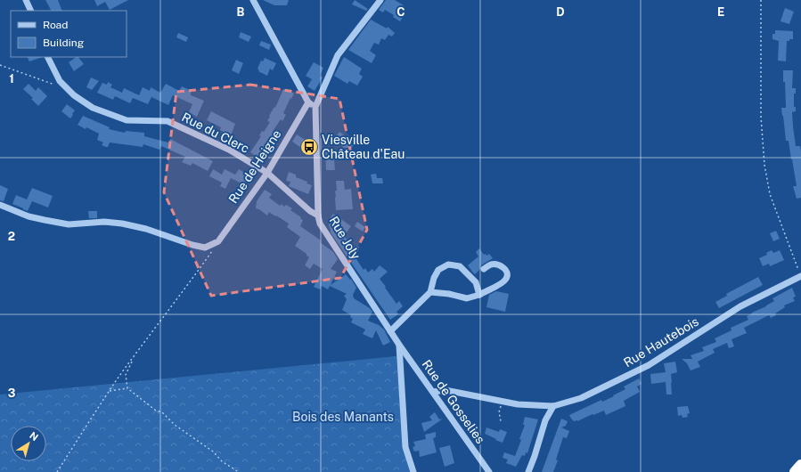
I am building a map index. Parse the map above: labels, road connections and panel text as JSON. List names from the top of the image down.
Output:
{
  "streets": {
    "street": [
      "Rue du Clerc",
      "Rue de Heigne",
      "Rue Joly",
      "Rue Hautebois",
      "Rue de Gosselies"
    ]
  },
  "crossings": [
    ["Rue du Clerc", "Rue de Heigne"],
    ["Rue du Clerc", "Rue Joly"],
    ["Rue Joly", "Rue de Gosselies"],
    ["Rue Hautebois", "Rue de Gosselies"]
  ],
  "parks": ["Bois des Manants"],
  "places": {
    "bus stop": ["Viesville Château d'Eau"]
  },
  "legend": ["Road", "Building"],
  "north": "top right",
  "grid": {
    "columns": [
      "B",
      "C",
      "D",
      "E"
    ],
    "rows": ["1", "2", "3"]
  }
}
